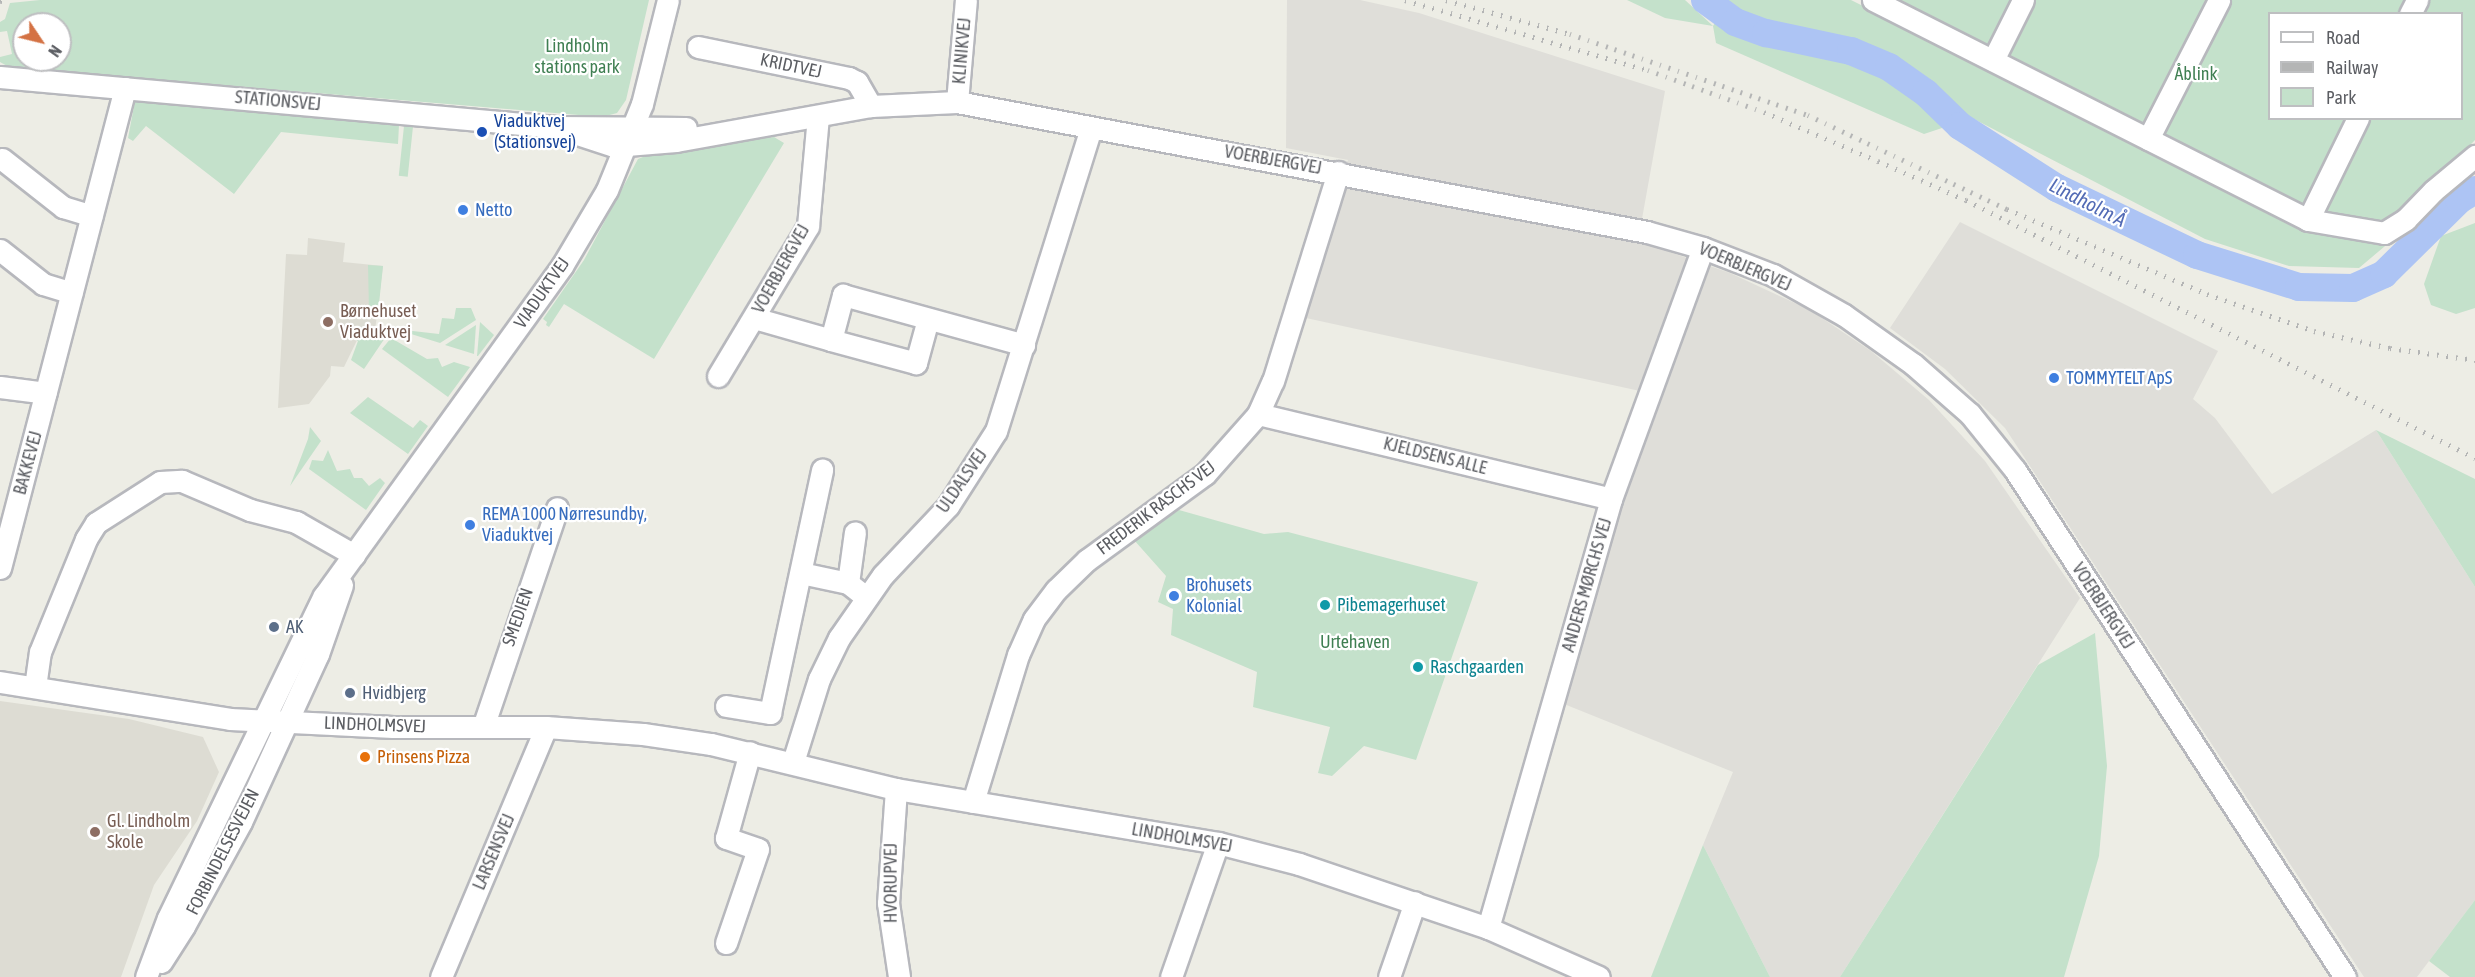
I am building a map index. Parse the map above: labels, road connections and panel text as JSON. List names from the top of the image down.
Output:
{
  "streets": {
    "street": [
      "KLINIKVEJ",
      "KRIDTVEJ",
      "STATIONSVEJ",
      "VOERBJERGVEJ",
      "VIADUKTVEJ",
      "KJELDSENS ALLE",
      "BAKKEVEJ",
      "ULDALSVEJ",
      "FREDERIK RASCHS VEJ",
      "ANDERS MØRCHS VEJ",
      "SMEDIEN",
      "LINDHOLMSVEJ",
      "FORBINDELSESVEJEN",
      "LARSENSVEJ",
      "HVORUPVEJ"
    ]
  },
  "crossings": [
    ["KLINIKVEJ", "VOERBJERGVEJ"],
    ["KRIDTVEJ", "VOERBJERGVEJ"],
    ["STATIONSVEJ", "VOERBJERGVEJ"],
    ["STATIONSVEJ", "VIADUKTVEJ"],
    ["STATIONSVEJ", "BAKKEVEJ"],
    ["VOERBJERGVEJ", "VIADUKTVEJ"],
    ["VOERBJERGVEJ", "ULDALSVEJ"],
    ["VOERBJERGVEJ", "FREDERIK RASCHS VEJ"],
    ["VOERBJERGVEJ", "ANDERS MØRCHS VEJ"],
    ["VIADUKTVEJ", "LINDHOLMSVEJ"],
    ["VIADUKTVEJ", "FORBINDELSESVEJEN"],
    ["KJELDSENS ALLE", "FREDERIK RASCHS VEJ"],
    ["KJELDSENS ALLE", "ANDERS MØRCHS VEJ"],
    ["ULDALSVEJ", "LINDHOLMSVEJ"],
    ["FREDERIK RASCHS VEJ", "LINDHOLMSVEJ"],
    ["ANDERS MØRCHS VEJ", "LINDHOLMSVEJ"],
    ["SMEDIEN", "LINDHOLMSVEJ"],
    ["LINDHOLMSVEJ", "FORBINDELSESVEJEN"],
    ["LINDHOLMSVEJ", "LARSENSVEJ"],
    ["LINDHOLMSVEJ", "HVORUPVEJ"]
  ],
  "water": ["Lindholm Å"],
  "parks": ["Lindholm stations park", "Åblink", "Urtehaven"],
  "places": [
    "Viaduktvej (Stationsvej)",
    "Netto",
    "Børnehuset Viaduktvej",
    "TOMMYTELT ApS",
    "REMA 1000 Nørresundby, Viaduktvej",
    "Brohusets Kolonial",
    "Pibemagerhuset",
    "AK",
    "Raschgaarden",
    "Hvidbjerg",
    "Prinsens Pizza",
    "Gl. Lindholm Skole"
  ],
  "legend": ["Road", "Railway", "Park"],
  "north": "bottom right"
}
